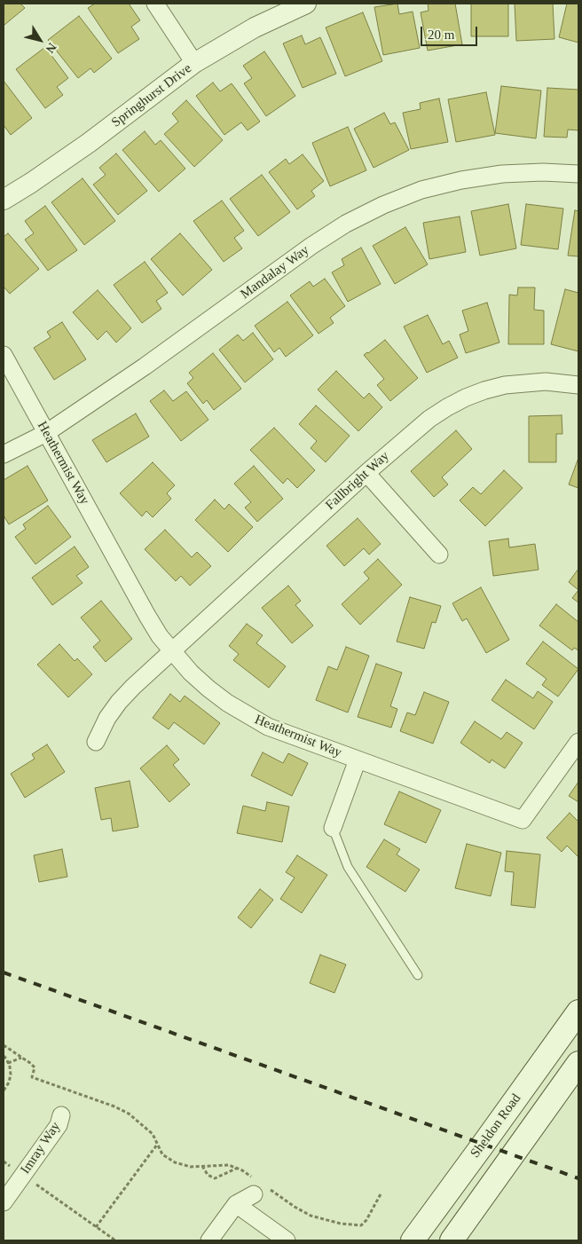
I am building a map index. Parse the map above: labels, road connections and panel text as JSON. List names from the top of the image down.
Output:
{
  "streets": {
    "main road": ["Sheldon Road"],
    "street": [
      "Springhurst Drive",
      "Mandalay Way",
      "Heathermist Way",
      "Fallbright Way",
      "Imray Way"
    ]
  },
  "crossings": [
    ["Mandalay Way", "Heathermist Way"],
    ["Heathermist Way", "Fallbright Way"]
  ],
  "scale_bar": "20 m",
  "north": "bottom right"
}
